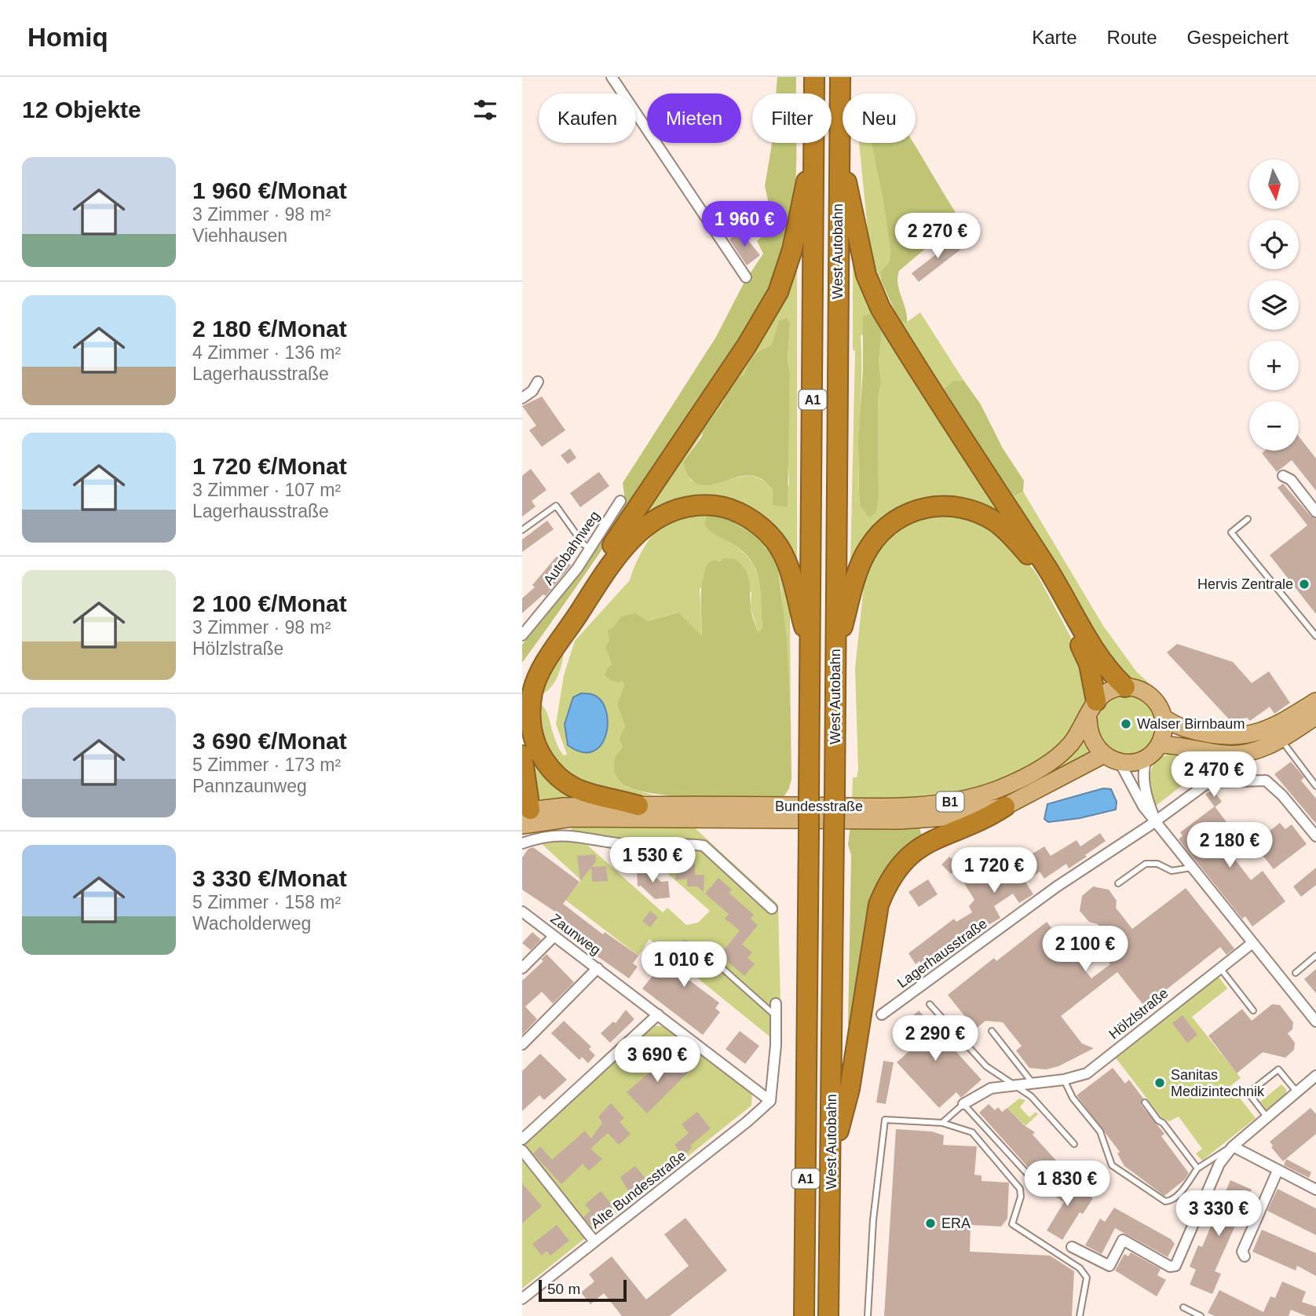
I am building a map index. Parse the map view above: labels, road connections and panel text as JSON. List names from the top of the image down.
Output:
{
  "streets": {
    "highway": ["West Autobahn", "A1"],
    "main road": ["B1", "Bundesstraße"],
    "street": [
      "Autobahnweg",
      "Zaunweg",
      "Lagerhausstraße",
      "Hölzlstraße",
      "Alte Bundesstraße"
    ]
  },
  "crossings": [
    ["Zaunweg", "Alte Bundesstraße"]
  ],
  "places": [
    "Hervis Zentrale",
    "Walser Birnbaum",
    "Sanitas Medizintechnik",
    "ERA"
  ],
  "scale_bar": "50 m",
  "north": "bottom",
  "page": {
    "header": "Homiq",
    "nav": ["Karte", "Route", "Gespeichert"],
    "heading": "12 Objekte",
    "chip": [
      "Kaufen",
      "Mieten",
      "Filter",
      "Neu"
    ],
    "list": [
      {
        "name": "1 960 €/Monat",
        "note": "3 Zimmer · 98 m² · Viehhausen"
      },
      {
        "name": "2 180 €/Monat",
        "note": "4 Zimmer · 136 m² · Lagerhausstraße"
      },
      {
        "name": "1 720 €/Monat",
        "note": "3 Zimmer · 107 m² · Lagerhausstraße"
      },
      {
        "name": "2 100 €/Monat",
        "note": "3 Zimmer · 98 m² · Hölzlstraße"
      },
      {
        "name": "3 690 €/Monat",
        "note": "5 Zimmer · 173 m² · Pannzaunweg"
      },
      {
        "name": "3 330 €/Monat",
        "note": "5 Zimmer · 158 m² · Wacholderweg"
      }
    ],
    "map_buttons": ["+", "−"],
    "price": [
      "1 960 €",
      "2 270 €",
      "2 470 €",
      "2 180 €",
      "1 530 €",
      "1 720 €",
      "2 100 €",
      "1 010 €",
      "2 290 €",
      "3 690 €",
      "1 830 €",
      "3 330 €"
    ],
    "scale": "50 m"
  }
}
